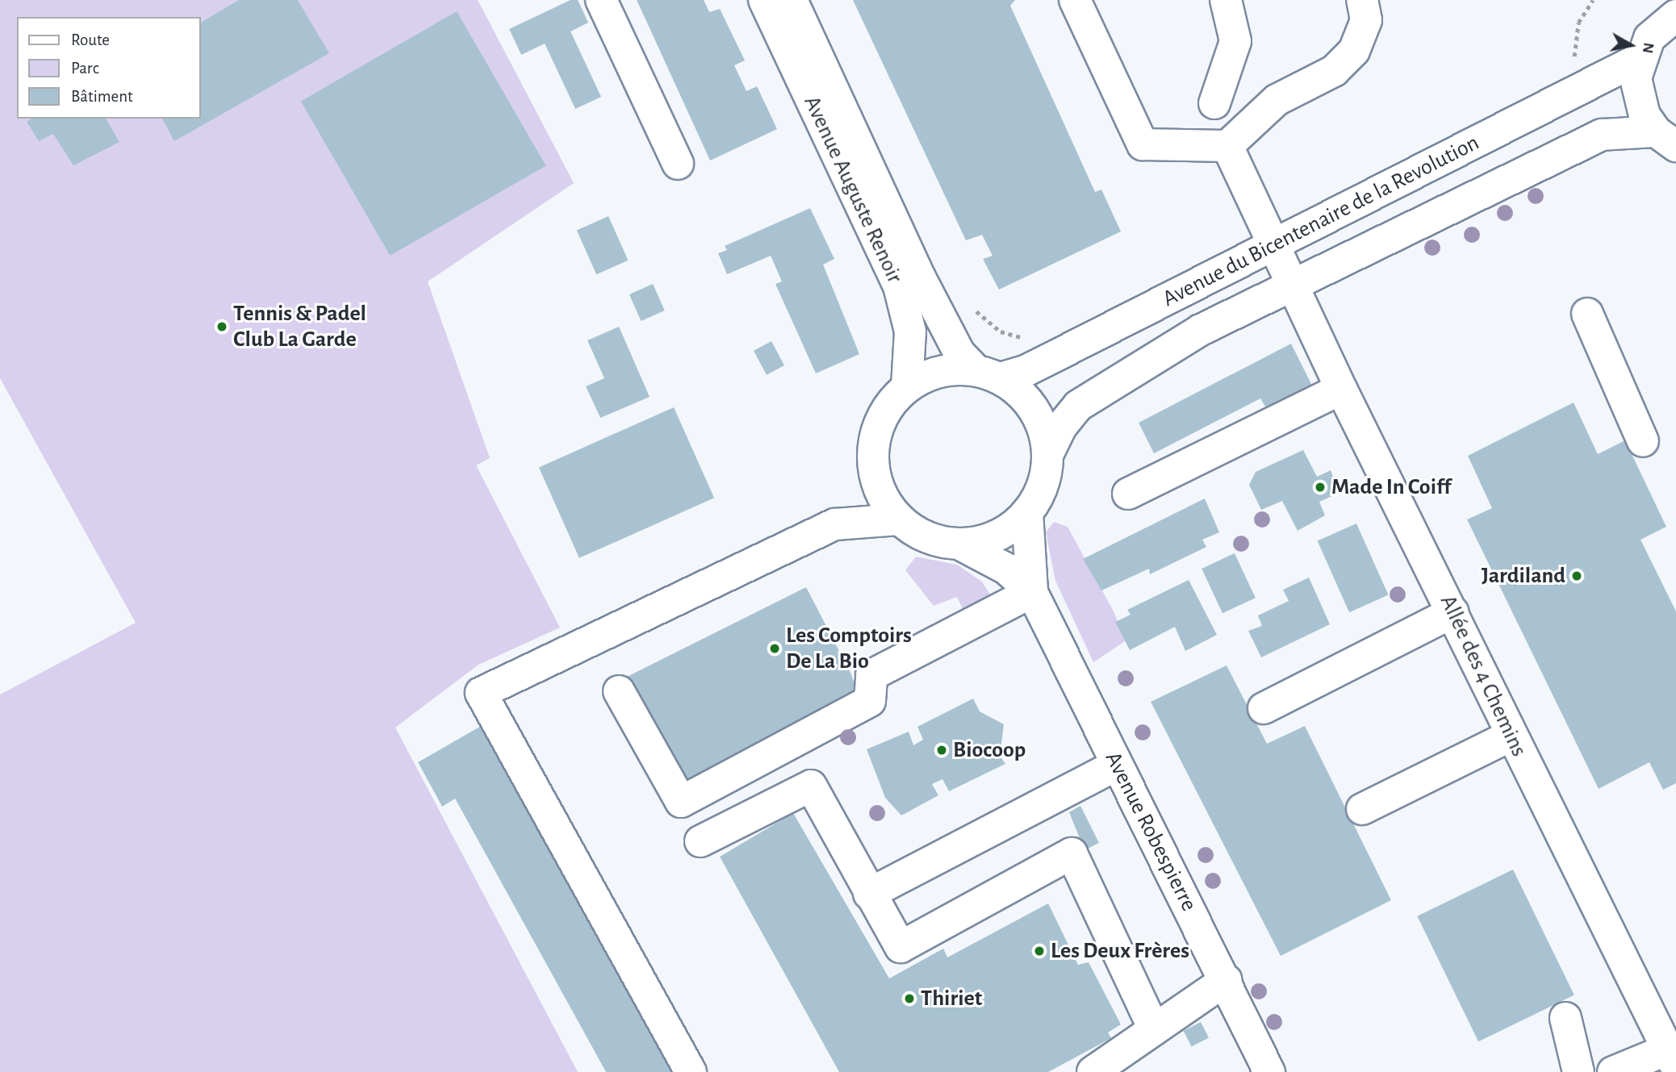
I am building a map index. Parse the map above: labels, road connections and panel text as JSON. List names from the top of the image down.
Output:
{
  "streets": {
    "street": [
      "Avenue Auguste Renoir",
      "Avenue du Bicentenaire de la Revolution",
      "Allée des 4 Chemins",
      "Avenue Robespierre"
    ]
  },
  "crossings": [
    ["Avenue Auguste Renoir", "Avenue du Bicentenaire de la Revolution"],
    ["Avenue Auguste Renoir", "Avenue Robespierre"],
    ["Avenue du Bicentenaire de la Revolution", "Allée des 4 Chemins"],
    ["Avenue du Bicentenaire de la Revolution", "Avenue Robespierre"]
  ],
  "places": [
    "Tennis & Padel Club La Garde",
    "Made In Coiff",
    "Jardiland",
    "Les Comptoirs De La Bio",
    "Biocoop",
    "Les Deux Frères",
    "Thiriet"
  ],
  "legend": ["Route", "Parc", "Bâtiment"],
  "north": "right"
}
